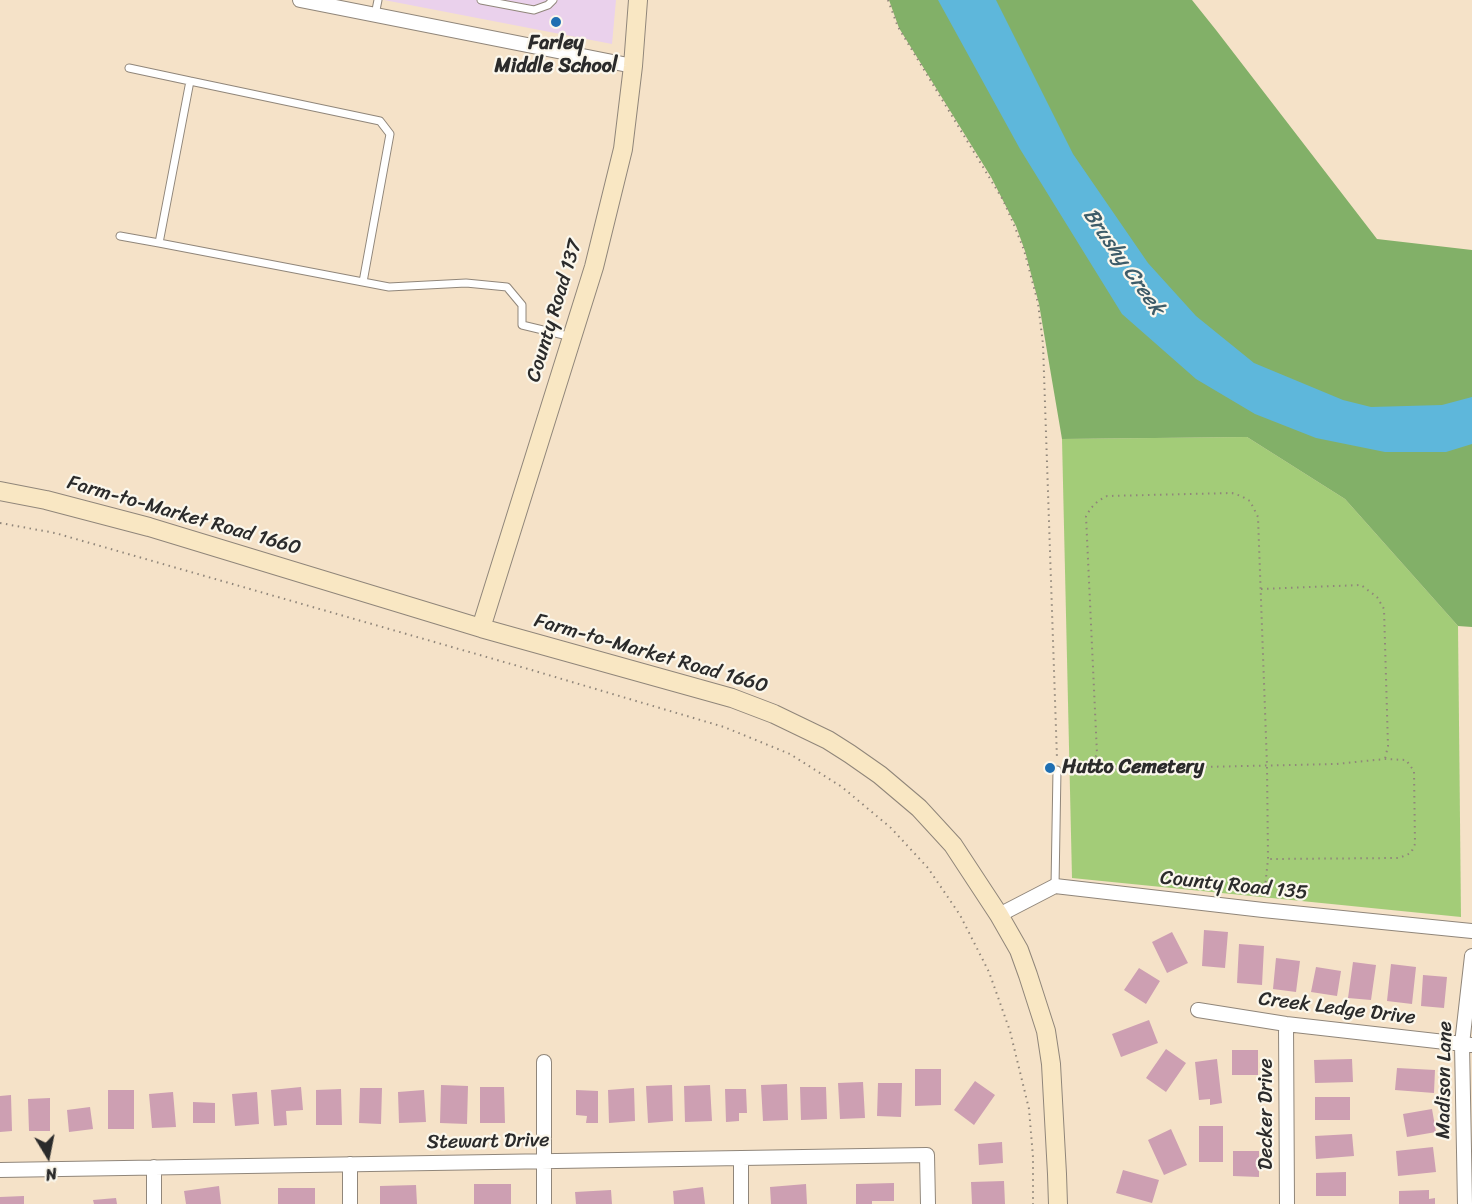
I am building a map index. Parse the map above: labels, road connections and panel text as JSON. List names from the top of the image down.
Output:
{
  "streets": {
    "main road": ["County Road 137", "Farm-to-Market Road 1660"],
    "street": [
      "County Road 135",
      "Creek Ledge Drive",
      "Madison Lane",
      "Decker Drive",
      "Stewart Drive"
    ]
  },
  "crossings": [
    ["County Road 137", "Farm-to-Market Road 1660"],
    ["Creek Ledge Drive", "Madison Lane"],
    ["Creek Ledge Drive", "Decker Drive"]
  ],
  "water": ["Brushy Creek"],
  "places": ["Farley Middle School", "Hutto Cemetery"],
  "north": "bottom"
}
